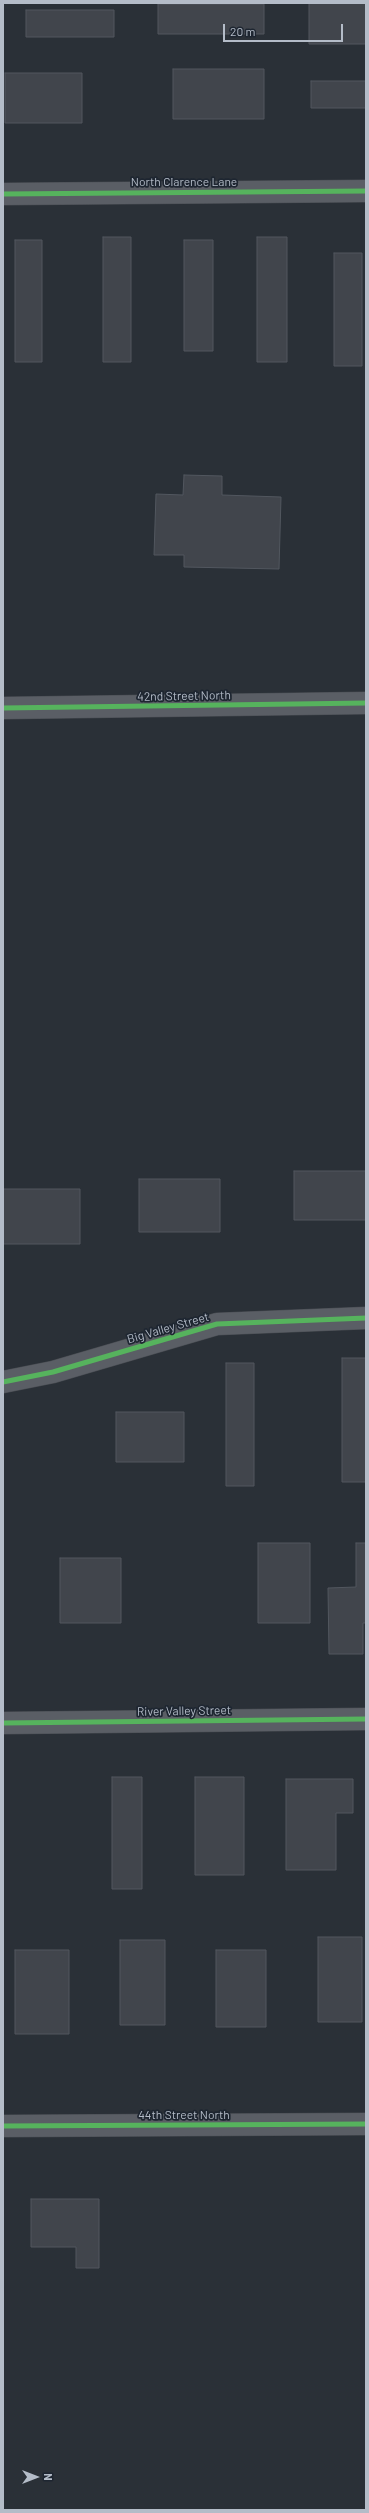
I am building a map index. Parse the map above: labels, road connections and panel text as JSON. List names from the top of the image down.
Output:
{
  "streets": {
    "street": [
      "North Clarence Lane",
      "42nd Street North",
      "Big Valley Street",
      "River Valley Street",
      "44th Street North"
    ]
  },
  "scale_bar": "20 m",
  "north": "right"
}
